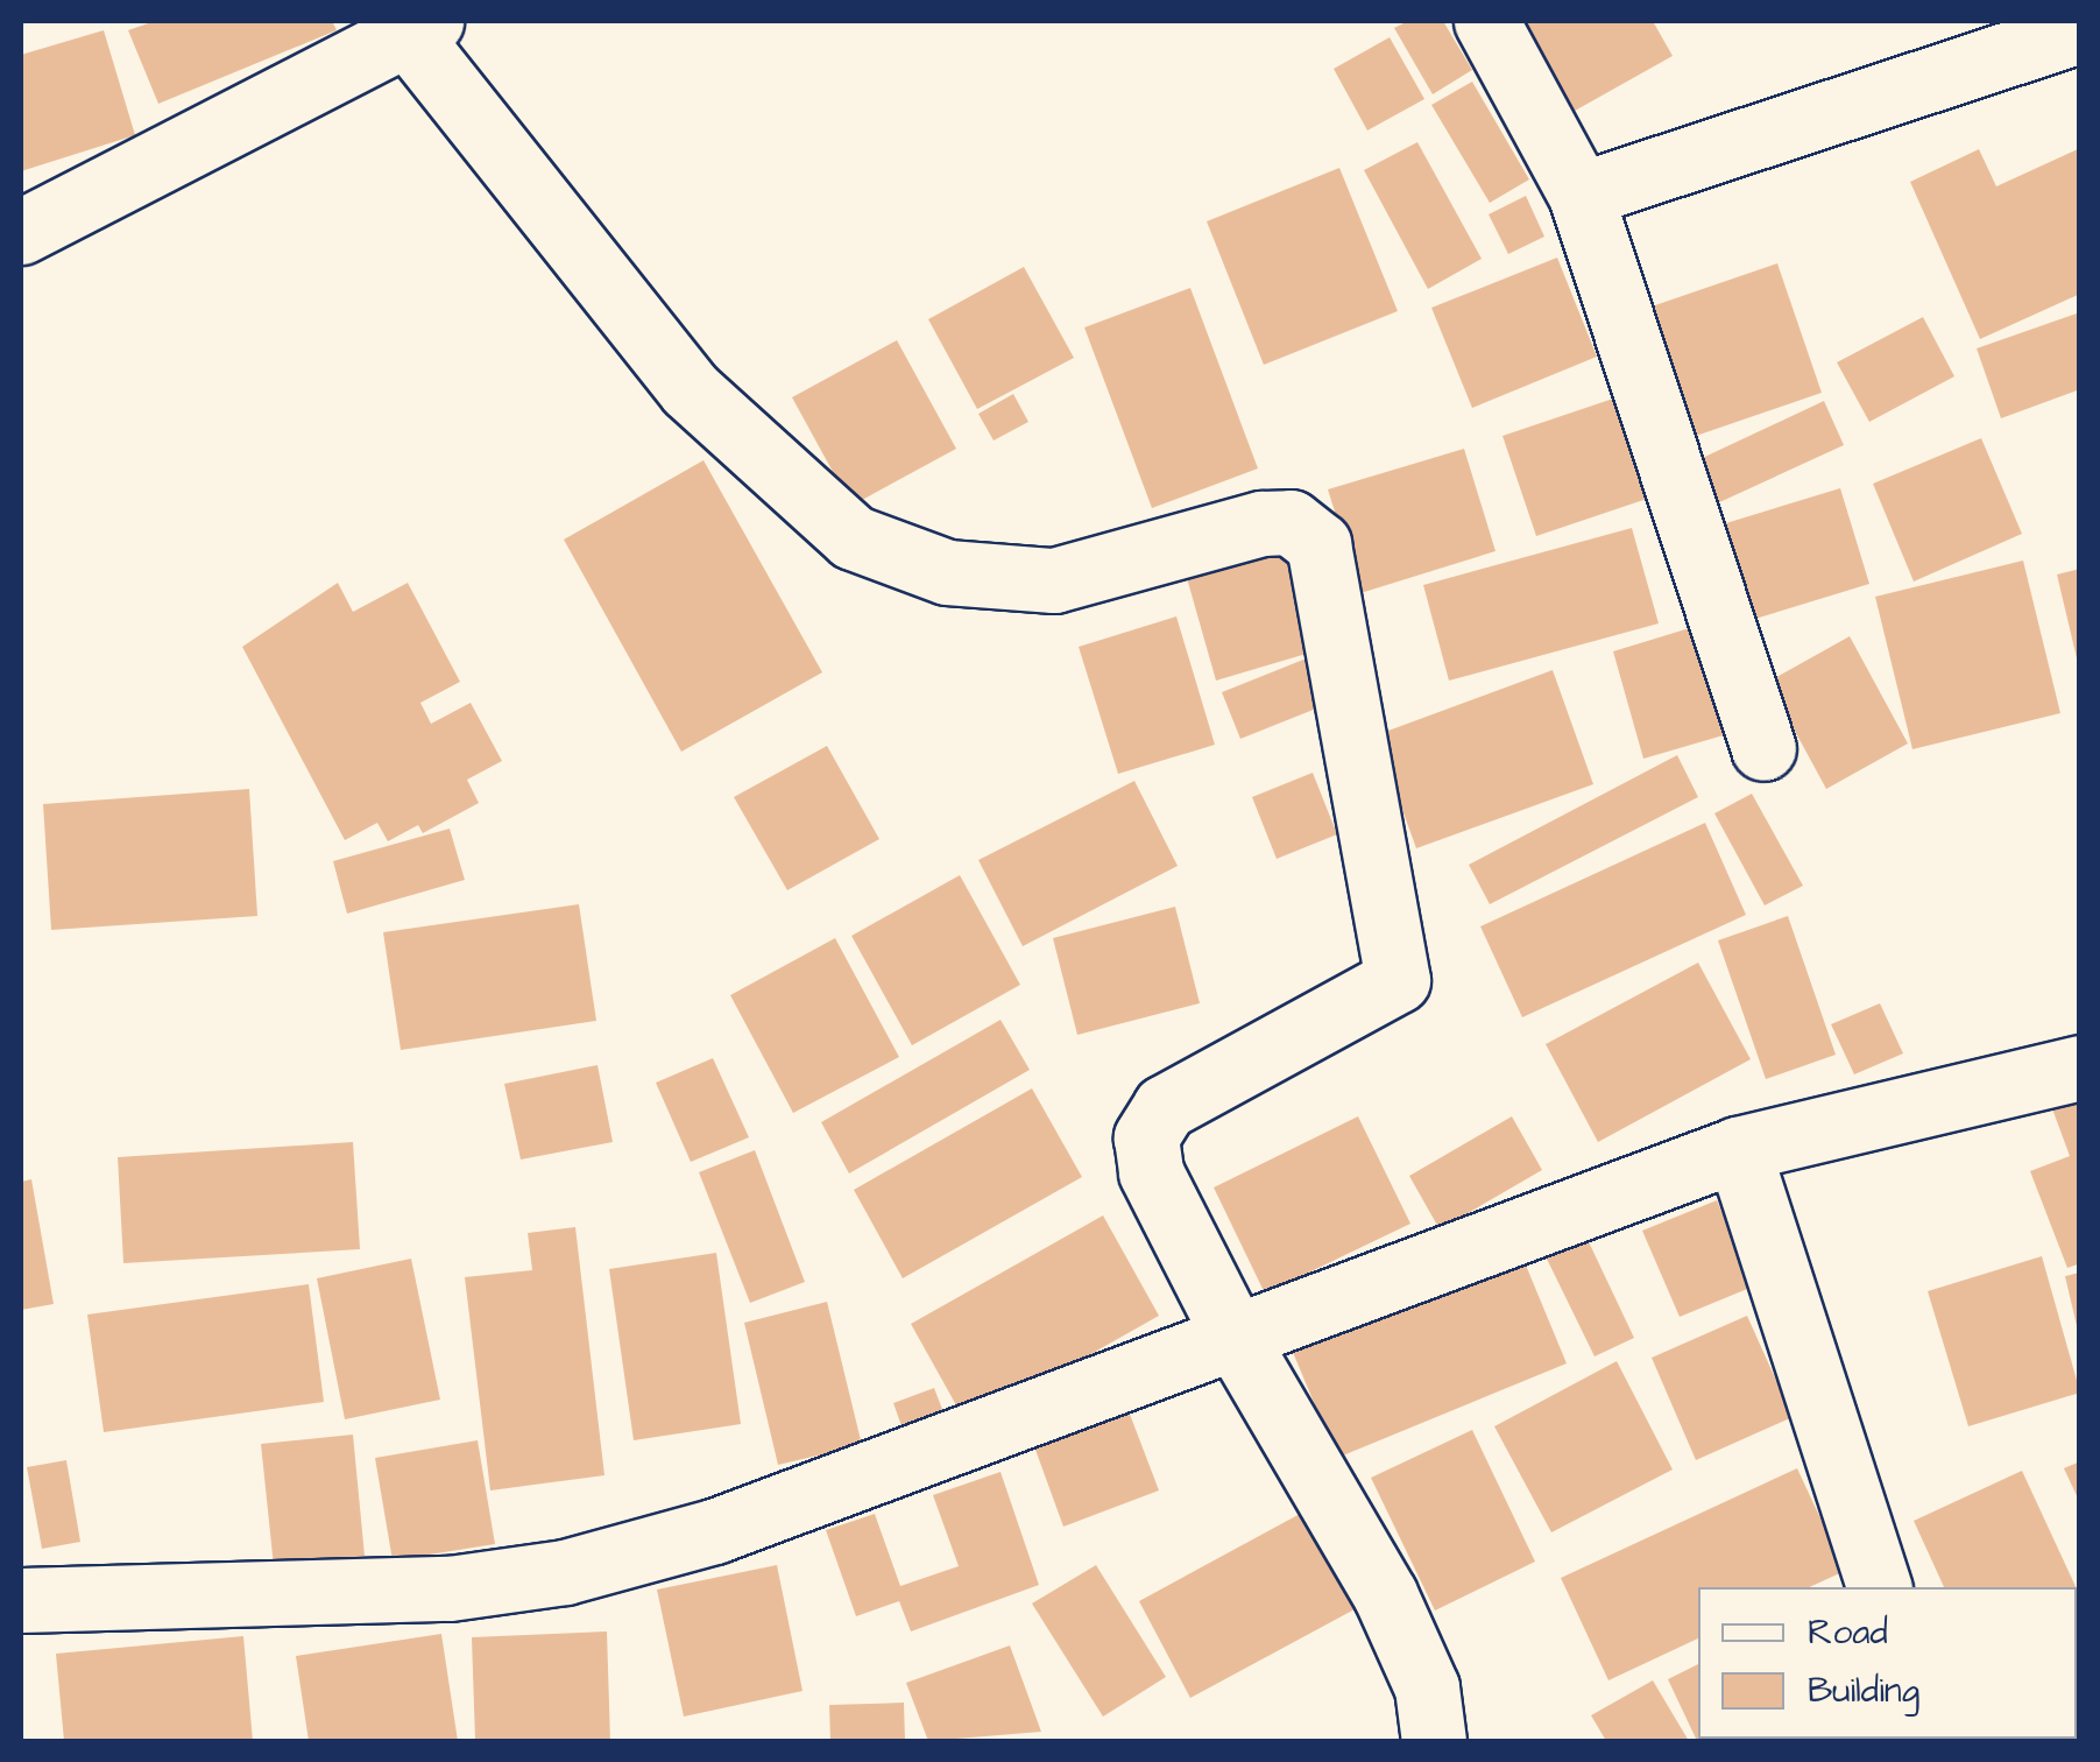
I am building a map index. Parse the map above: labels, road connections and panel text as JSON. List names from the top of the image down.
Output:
{
  "legend": ["Road", "Building"]
}
